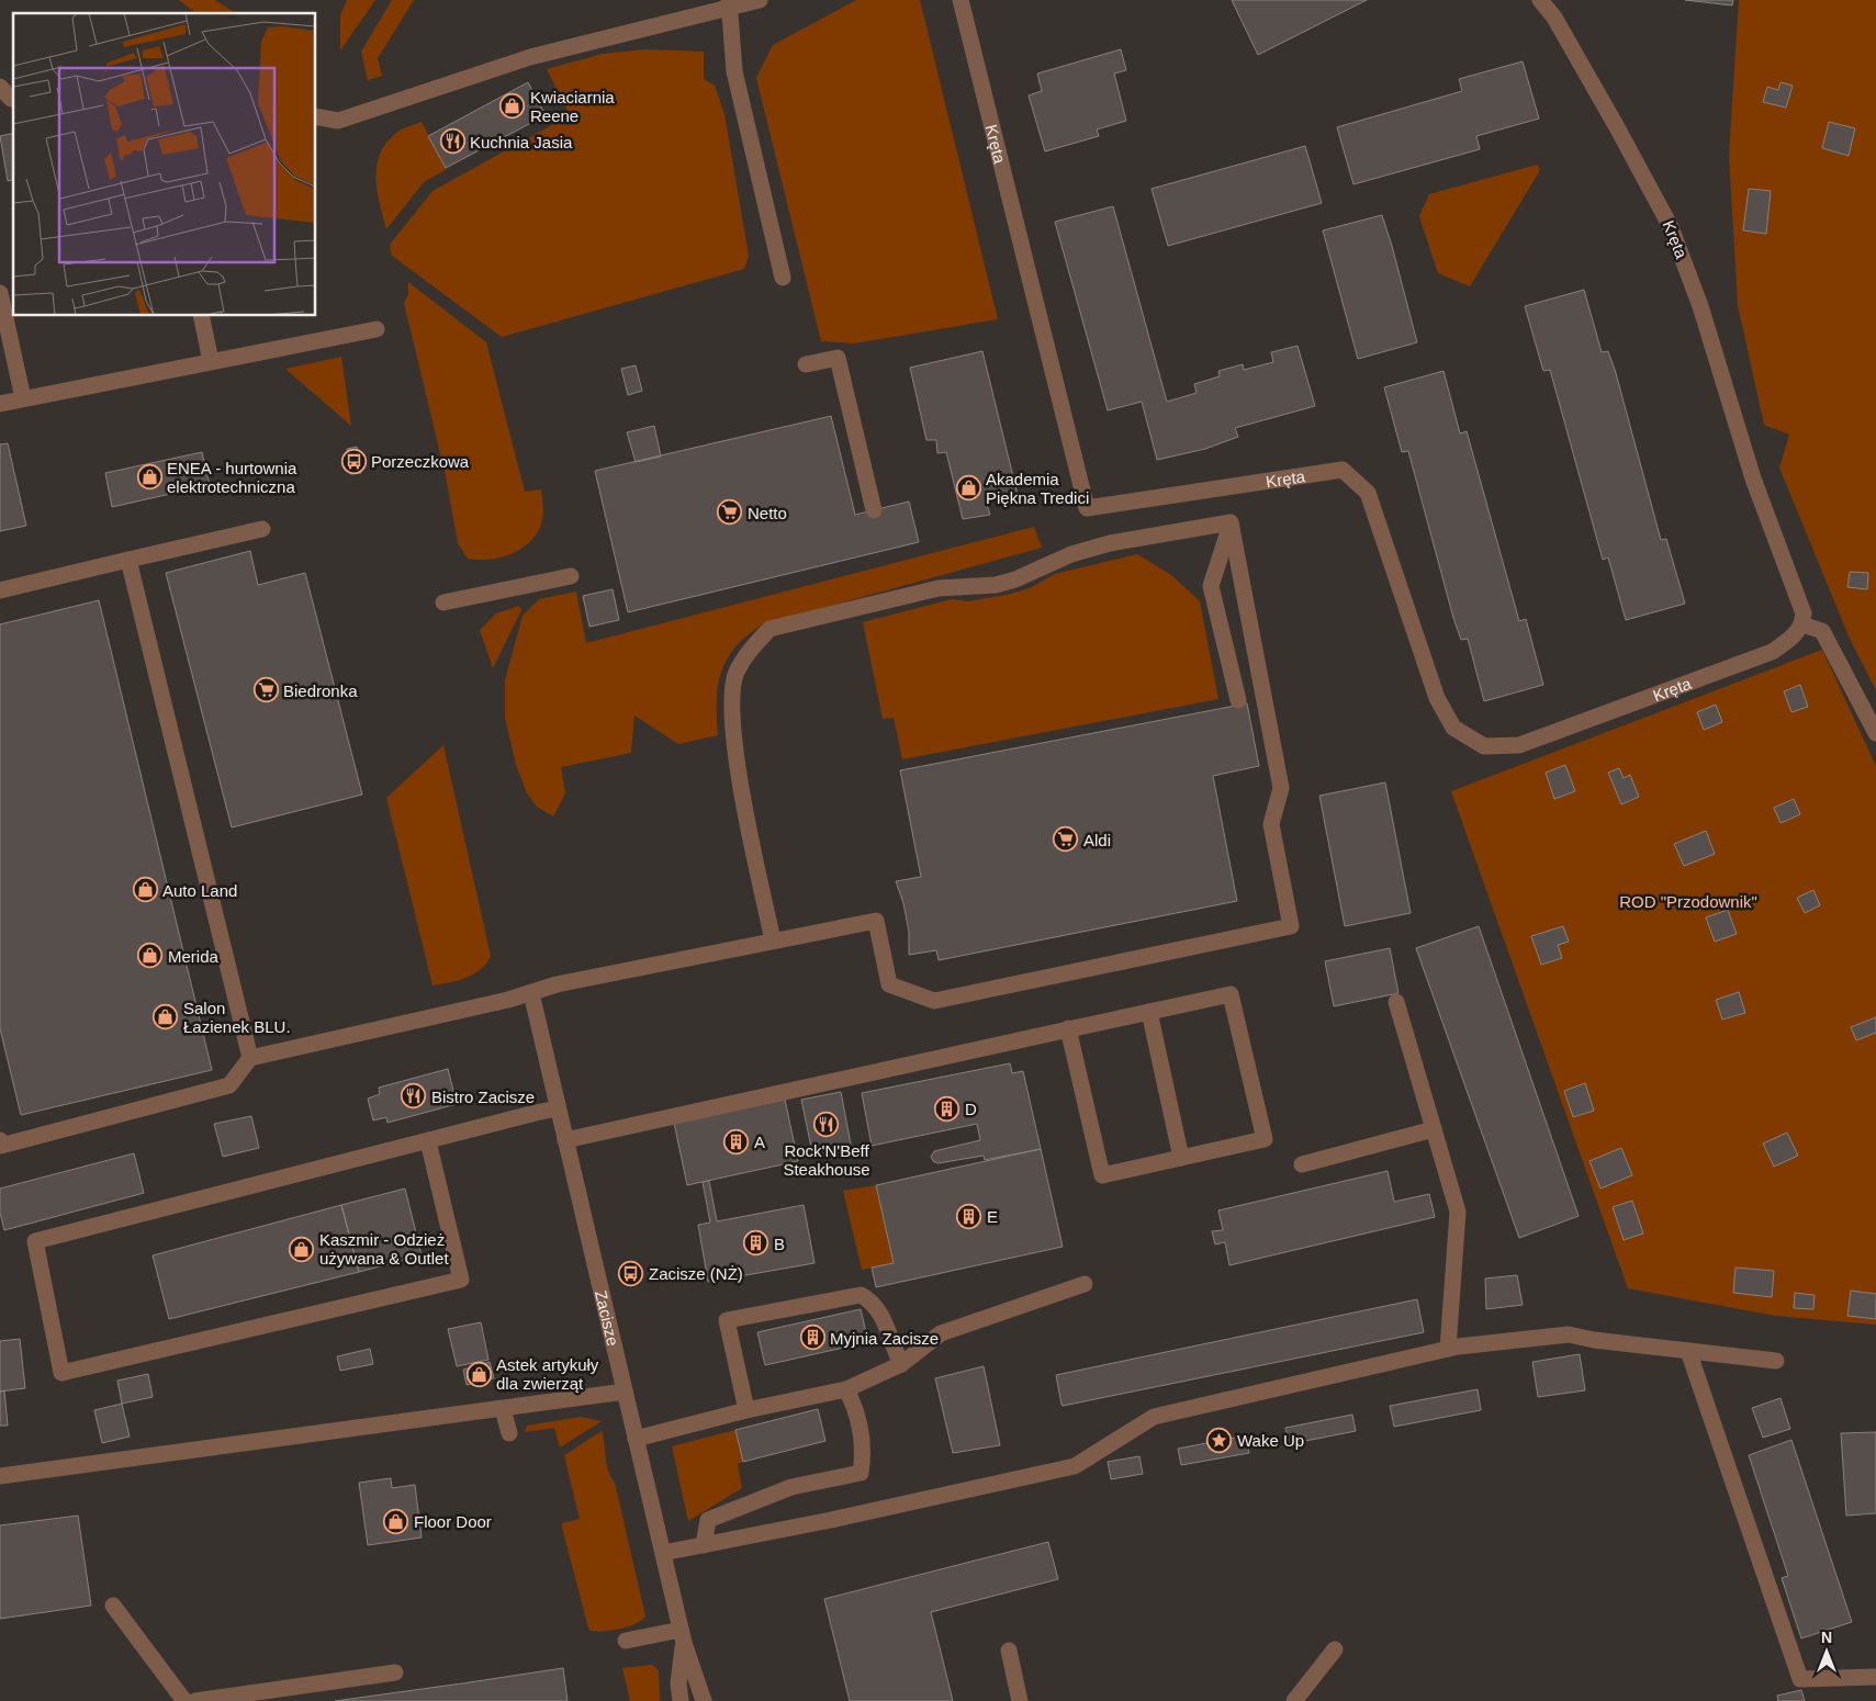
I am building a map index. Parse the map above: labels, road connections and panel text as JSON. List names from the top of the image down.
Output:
{
  "streets": {
    "street": ["Kręta", "Zacisze"]
  },
  "parks": ["ROD \"Przodownik\""],
  "places": {
    "shop": [
      "Kwiaciarnia Reene",
      "ENEA - hurtownia elektrotechniczna",
      "Akademia Piękna Tredici",
      "Auto Land",
      "Merida",
      "Salon Łazienek BLU.",
      "Kaszmir - Odzież używana & Outlet",
      "Astek artykuły dla zwierząt",
      "Floor Door"
    ],
    "restaurant": ["Kuchnia Jasia", "Bistro Zacisze", "Rock'N'Beff Steakhouse"],
    "bus stop": ["Porzeczkowa", "Zacisze (NŻ)"],
    "supermarket": ["Netto", "Biedronka", "Aldi"],
    "building": [
      "D",
      "A",
      "E",
      "B",
      "Myjnia Zacisze"
    ],
    "place": ["Wake Up"]
  },
  "north": "top"
}
